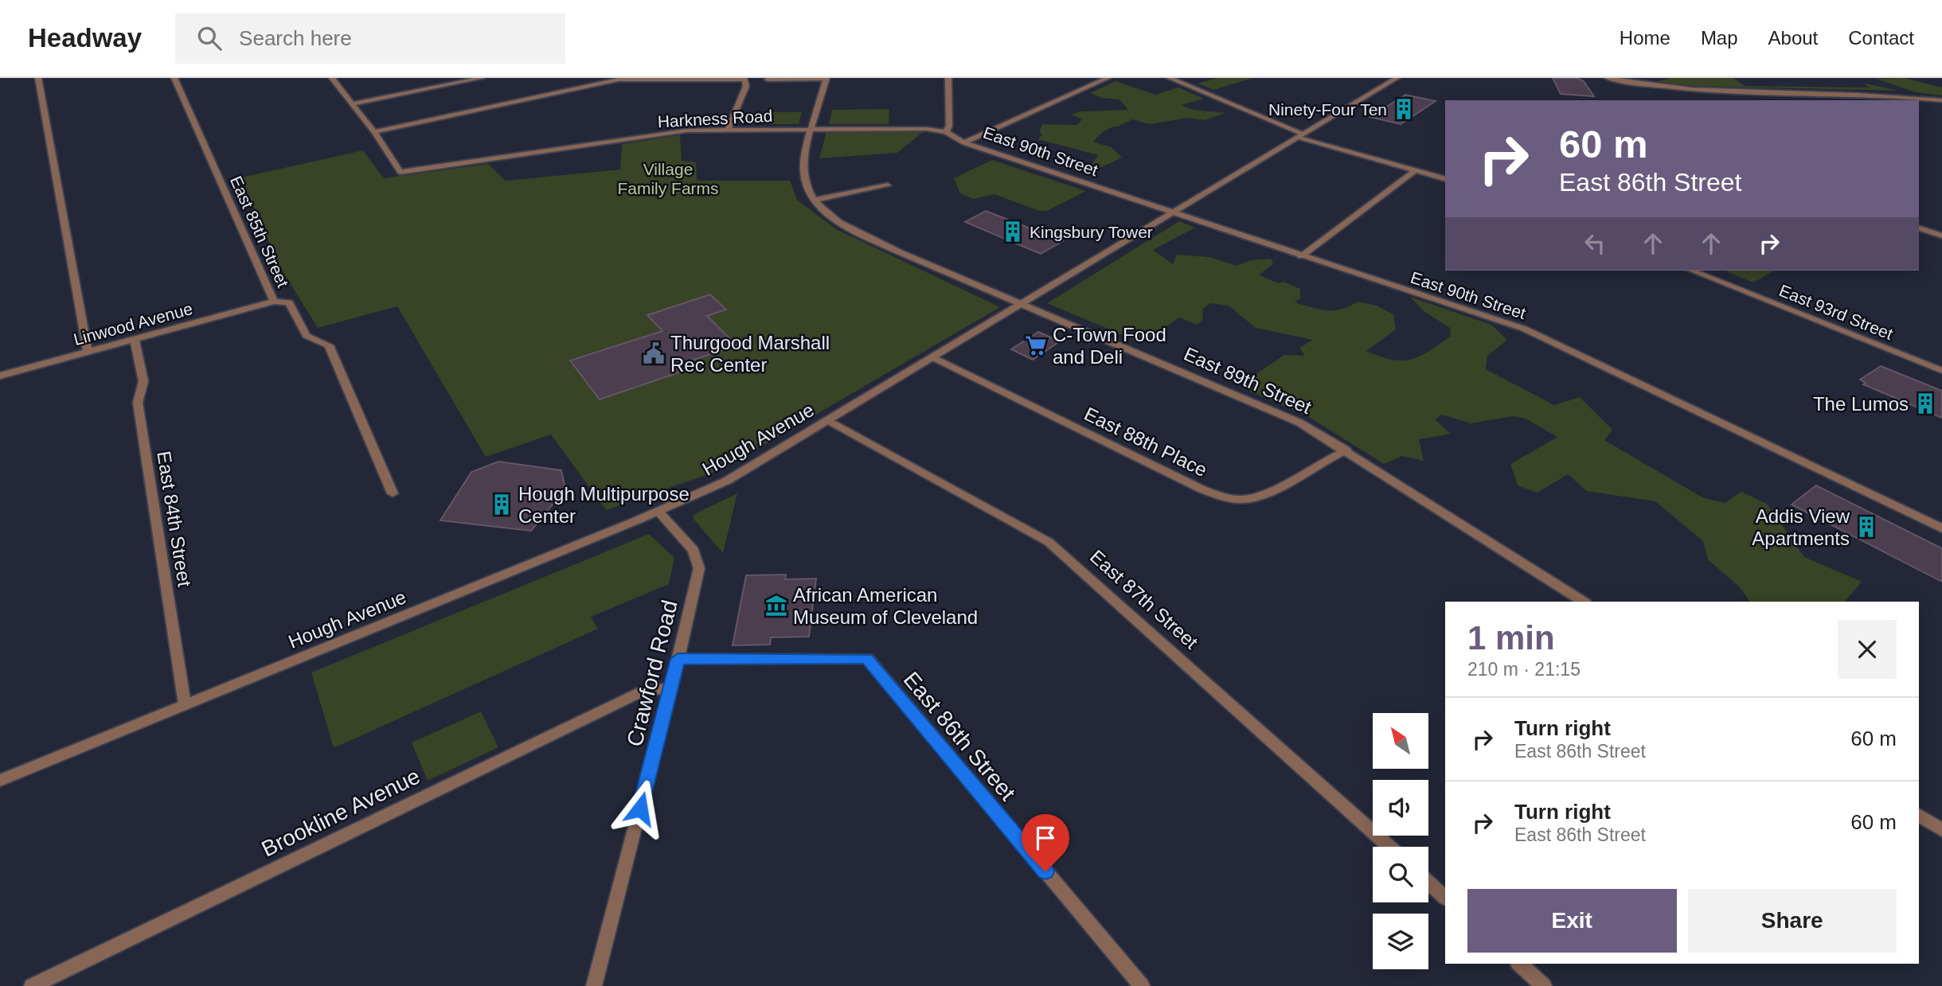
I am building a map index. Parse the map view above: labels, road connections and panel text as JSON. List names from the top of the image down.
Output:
{
  "streets": {
    "street": [
      "Harkness Road",
      "East 90th Street",
      "East 85th Street",
      "East 93rd Street",
      "Linwood Avenue",
      "East 89th Street",
      "Hough Avenue",
      "East 88th Place",
      "East 84th Street",
      "East 87th Street",
      "Crawford Road",
      "East 86th Street",
      "Brookline Avenue"
    ]
  },
  "crossings": [
    ["Harkness Road", "East 90th Street"],
    ["East 90th Street", "Hough Avenue"],
    ["East 85th Street", "Linwood Avenue"],
    ["Linwood Avenue", "East 84th Street"],
    ["East 89th Street", "Hough Avenue"],
    ["East 89th Street", "East 88th Place"],
    ["Hough Avenue", "East 88th Place"],
    ["Hough Avenue", "East 84th Street"],
    ["Hough Avenue", "East 87th Street"],
    ["Hough Avenue", "Crawford Road"],
    ["Crawford Road", "East 86th Street"],
    ["Crawford Road", "Brookline Avenue"]
  ],
  "parks": ["Village Family Farms"],
  "places": {
    "building": [
      "Ninety-Four Ten",
      "Kingsbury Tower",
      "The Lumos",
      "Hough Multipurpose Center",
      "Addis View Apartments"
    ],
    "supermarket": ["C-Town Food and Deli"],
    "public building": ["Thurgood Marshall Rec Center"],
    "museum": ["African American Museum of Cleveland"]
  },
  "north": "top left",
  "page": {
    "header": "Headway",
    "search": "Search here",
    "nav": [
      "Home",
      "Map",
      "About",
      "Contact"
    ],
    "turn": ["60 m", "East 86th Street"],
    "heading": ["1 min", "210 m · 21:15"],
    "list": [
      {
        "name": "Turn right",
        "note": "East 86th Street",
        "value": "60 m"
      },
      {
        "name": "Turn right",
        "note": "East 86th Street",
        "value": "60 m"
      }
    ],
    "buttons": ["Exit", "Share"]
  }
}
